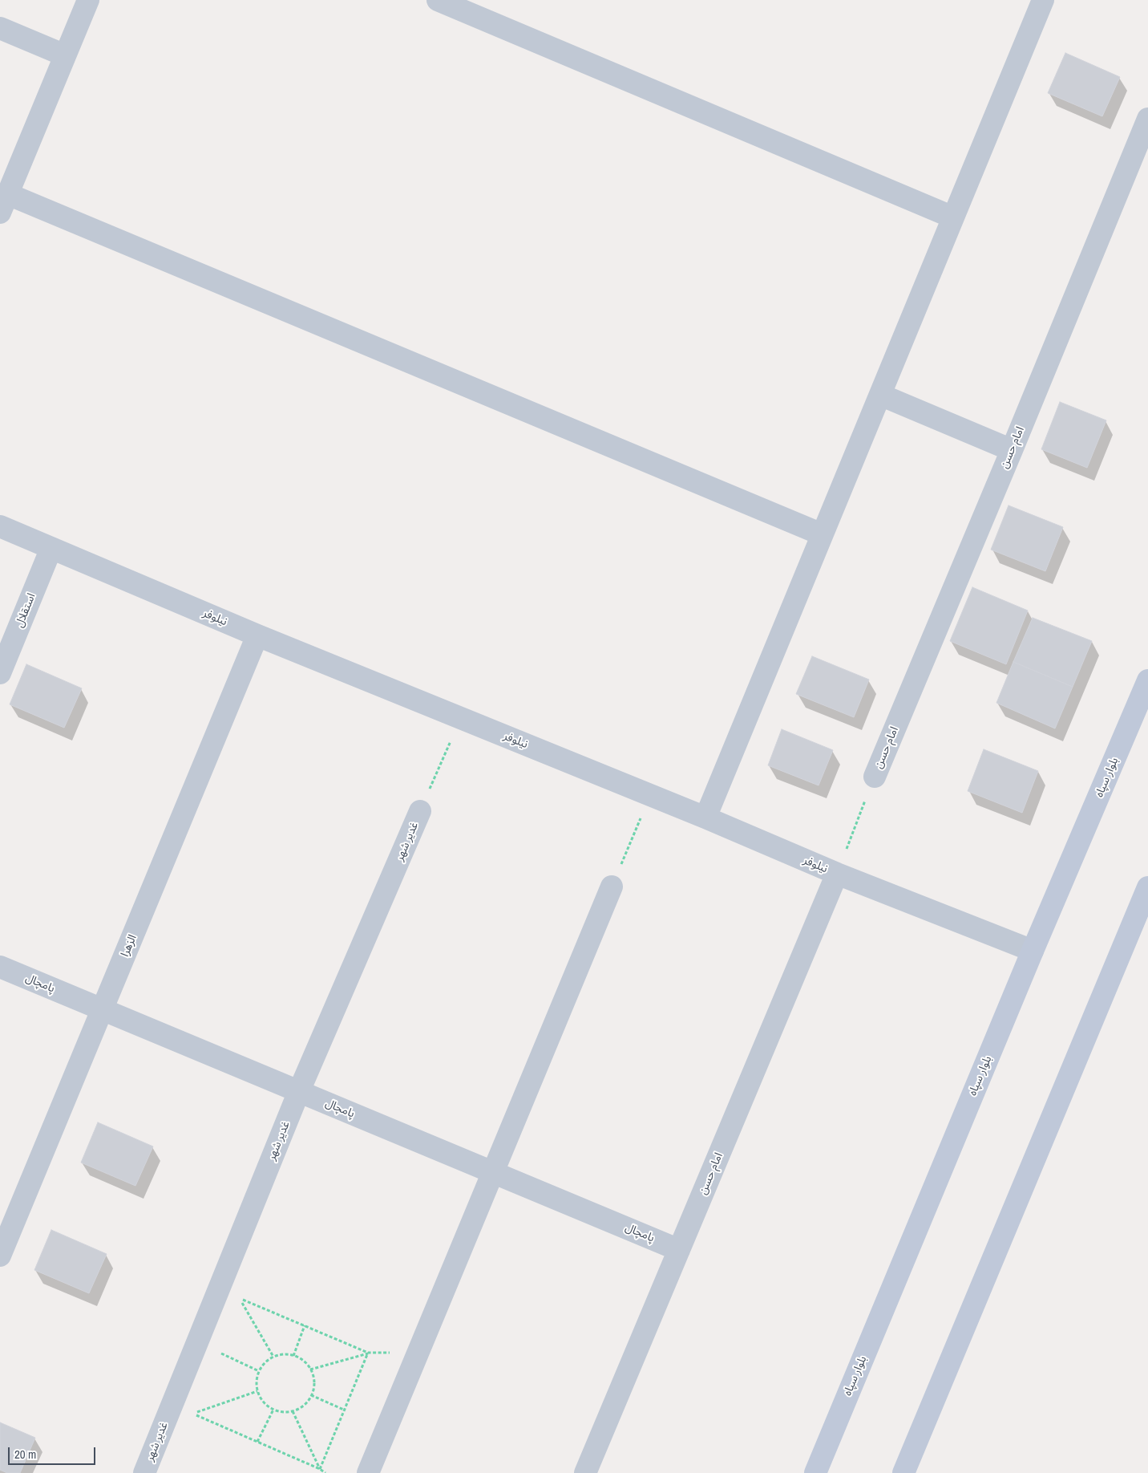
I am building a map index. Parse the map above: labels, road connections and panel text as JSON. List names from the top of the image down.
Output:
{
  "streets": {
    "main road": ["بلوار سپاه"],
    "street": [
      "امام حسن",
      "استقلال",
      "نیلوفر",
      "غدیر شهر",
      "الزهرا",
      "پامچال"
    ]
  },
  "crossings": [
    ["امام حسن", "نیلوفر"],
    ["امام حسن", "پامچال"],
    ["استقلال", "نیلوفر"],
    ["نیلوفر", "بلوار سپاه"],
    ["نیلوفر", "الزهرا"],
    ["غدیر شهر", "پامچال"],
    ["الزهرا", "پامچال"]
  ],
  "scale_bar": "20 m"
}
